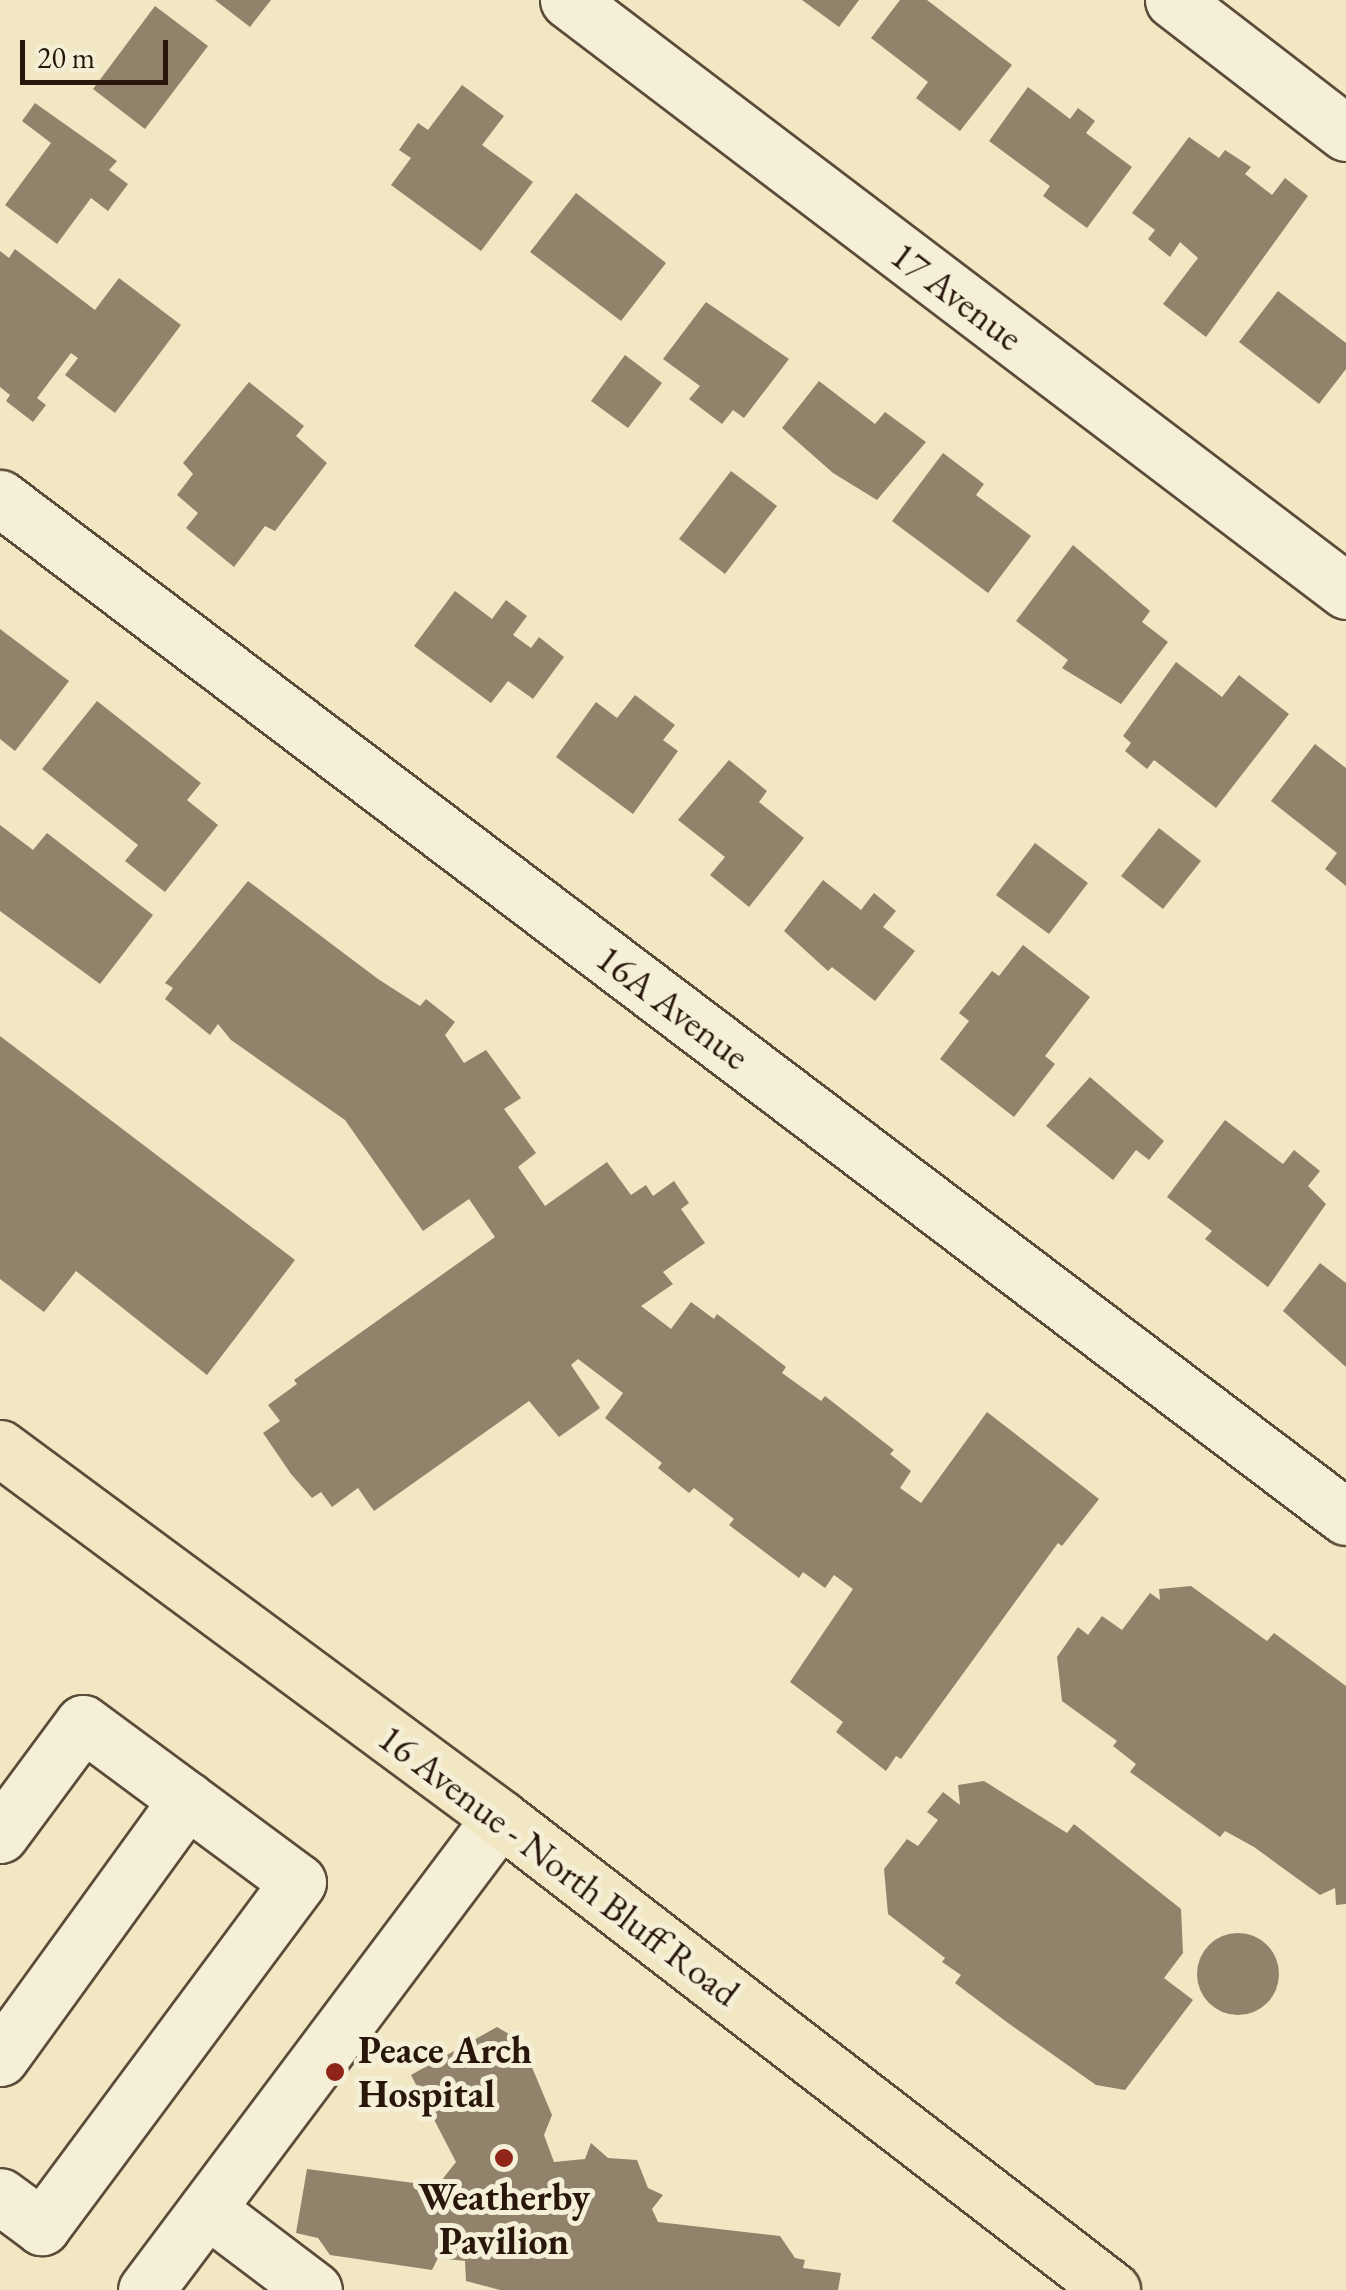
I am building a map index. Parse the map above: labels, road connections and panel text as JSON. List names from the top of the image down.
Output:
{
  "streets": {
    "main road": ["16 Avenue - North Bluff Road"],
    "street": ["17 Avenue", "16A Avenue"]
  },
  "places": ["Peace Arch Hospital", "Weatherby Pavilion"],
  "scale_bar": "20 m"
}
